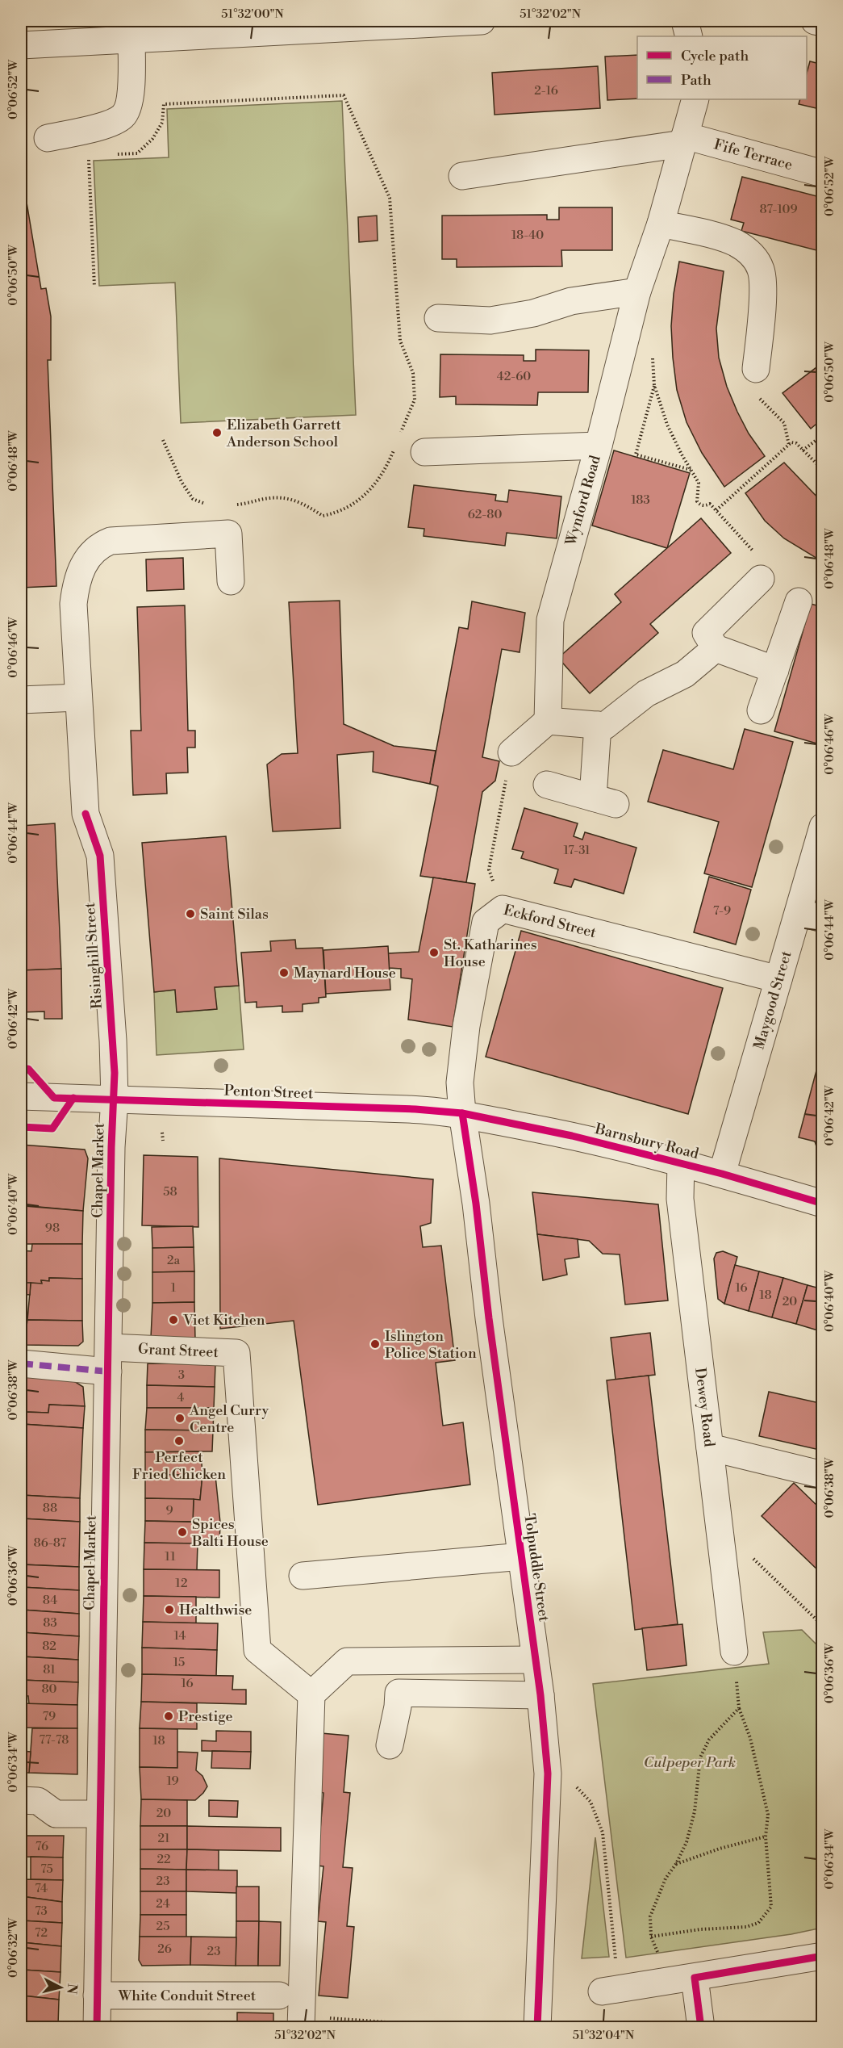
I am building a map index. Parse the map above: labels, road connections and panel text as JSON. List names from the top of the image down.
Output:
{
  "streets": {
    "street": [
      "Fife Terrace",
      "Wynford Road",
      "Eckford Street",
      "Risinghill Street",
      "Maygood Street",
      "Penton Street",
      "Barnsbury Road",
      "Chapel Market",
      "Grant Street",
      "Dewey Road",
      "Tolpuddle Street",
      "White Conduit Street"
    ]
  },
  "crossings": [
    ["Fife Terrace", "Wynford Road"],
    ["Eckford Street", "Maygood Street"],
    ["Eckford Street", "Penton Street"],
    ["Eckford Street", "Barnsbury Road"],
    ["Eckford Street", "Tolpuddle Street"],
    ["Risinghill Street", "Penton Street"],
    ["Risinghill Street", "Chapel Market"],
    ["Maygood Street", "Barnsbury Road"],
    ["Penton Street", "Barnsbury Road"],
    ["Penton Street", "Chapel Market"],
    ["Penton Street", "Tolpuddle Street"],
    ["Barnsbury Road", "Dewey Road"],
    ["Barnsbury Road", "Tolpuddle Street"],
    ["Chapel Market", "Grant Street"],
    ["Chapel Market", "White Conduit Street"]
  ],
  "parks": ["Culpeper Park"],
  "places": [
    "Elizabeth Garrett Anderson School",
    "Saint Silas",
    "St. Katharines House",
    "Maynard House",
    "Viet Kitchen",
    "Islington Police Station",
    "Angel Curry Centre",
    "Perfect Fried Chicken",
    "Spices Balti House",
    "Healthwise",
    "Prestige"
  ],
  "house_numbers": [
    "2-16",
    "87-109",
    "18-40",
    "42-60",
    "183",
    "62-80",
    "17-31",
    "7-9",
    "58",
    "98",
    "2a",
    "1",
    "16",
    "18",
    "20",
    "3",
    "4",
    "88",
    "9",
    "86-87",
    "11",
    "12",
    "84",
    "83",
    "14",
    "82",
    "15",
    "81",
    "16",
    "80",
    "79",
    "77-78",
    "18",
    "19",
    "20",
    "21",
    "76",
    "22",
    "75",
    "23",
    "74",
    "24",
    "73",
    "25",
    "72",
    "26",
    "23"
  ],
  "legend": ["Cycle path", "Path"],
  "north": "right",
  "coordinates": [
    "51°32'00\"N",
    "51°32'02\"N",
    "0°06'52\"W",
    "0°06'50\"W",
    "0°06'48\"W",
    "0°06'46\"W",
    "0°06'44\"W",
    "0°06'42\"W",
    "0°06'40\"W",
    "0°06'38\"W",
    "0°06'36\"W",
    "0°06'34\"W",
    "0°06'32\"W",
    "51°32'04\"N"
  ]
}
